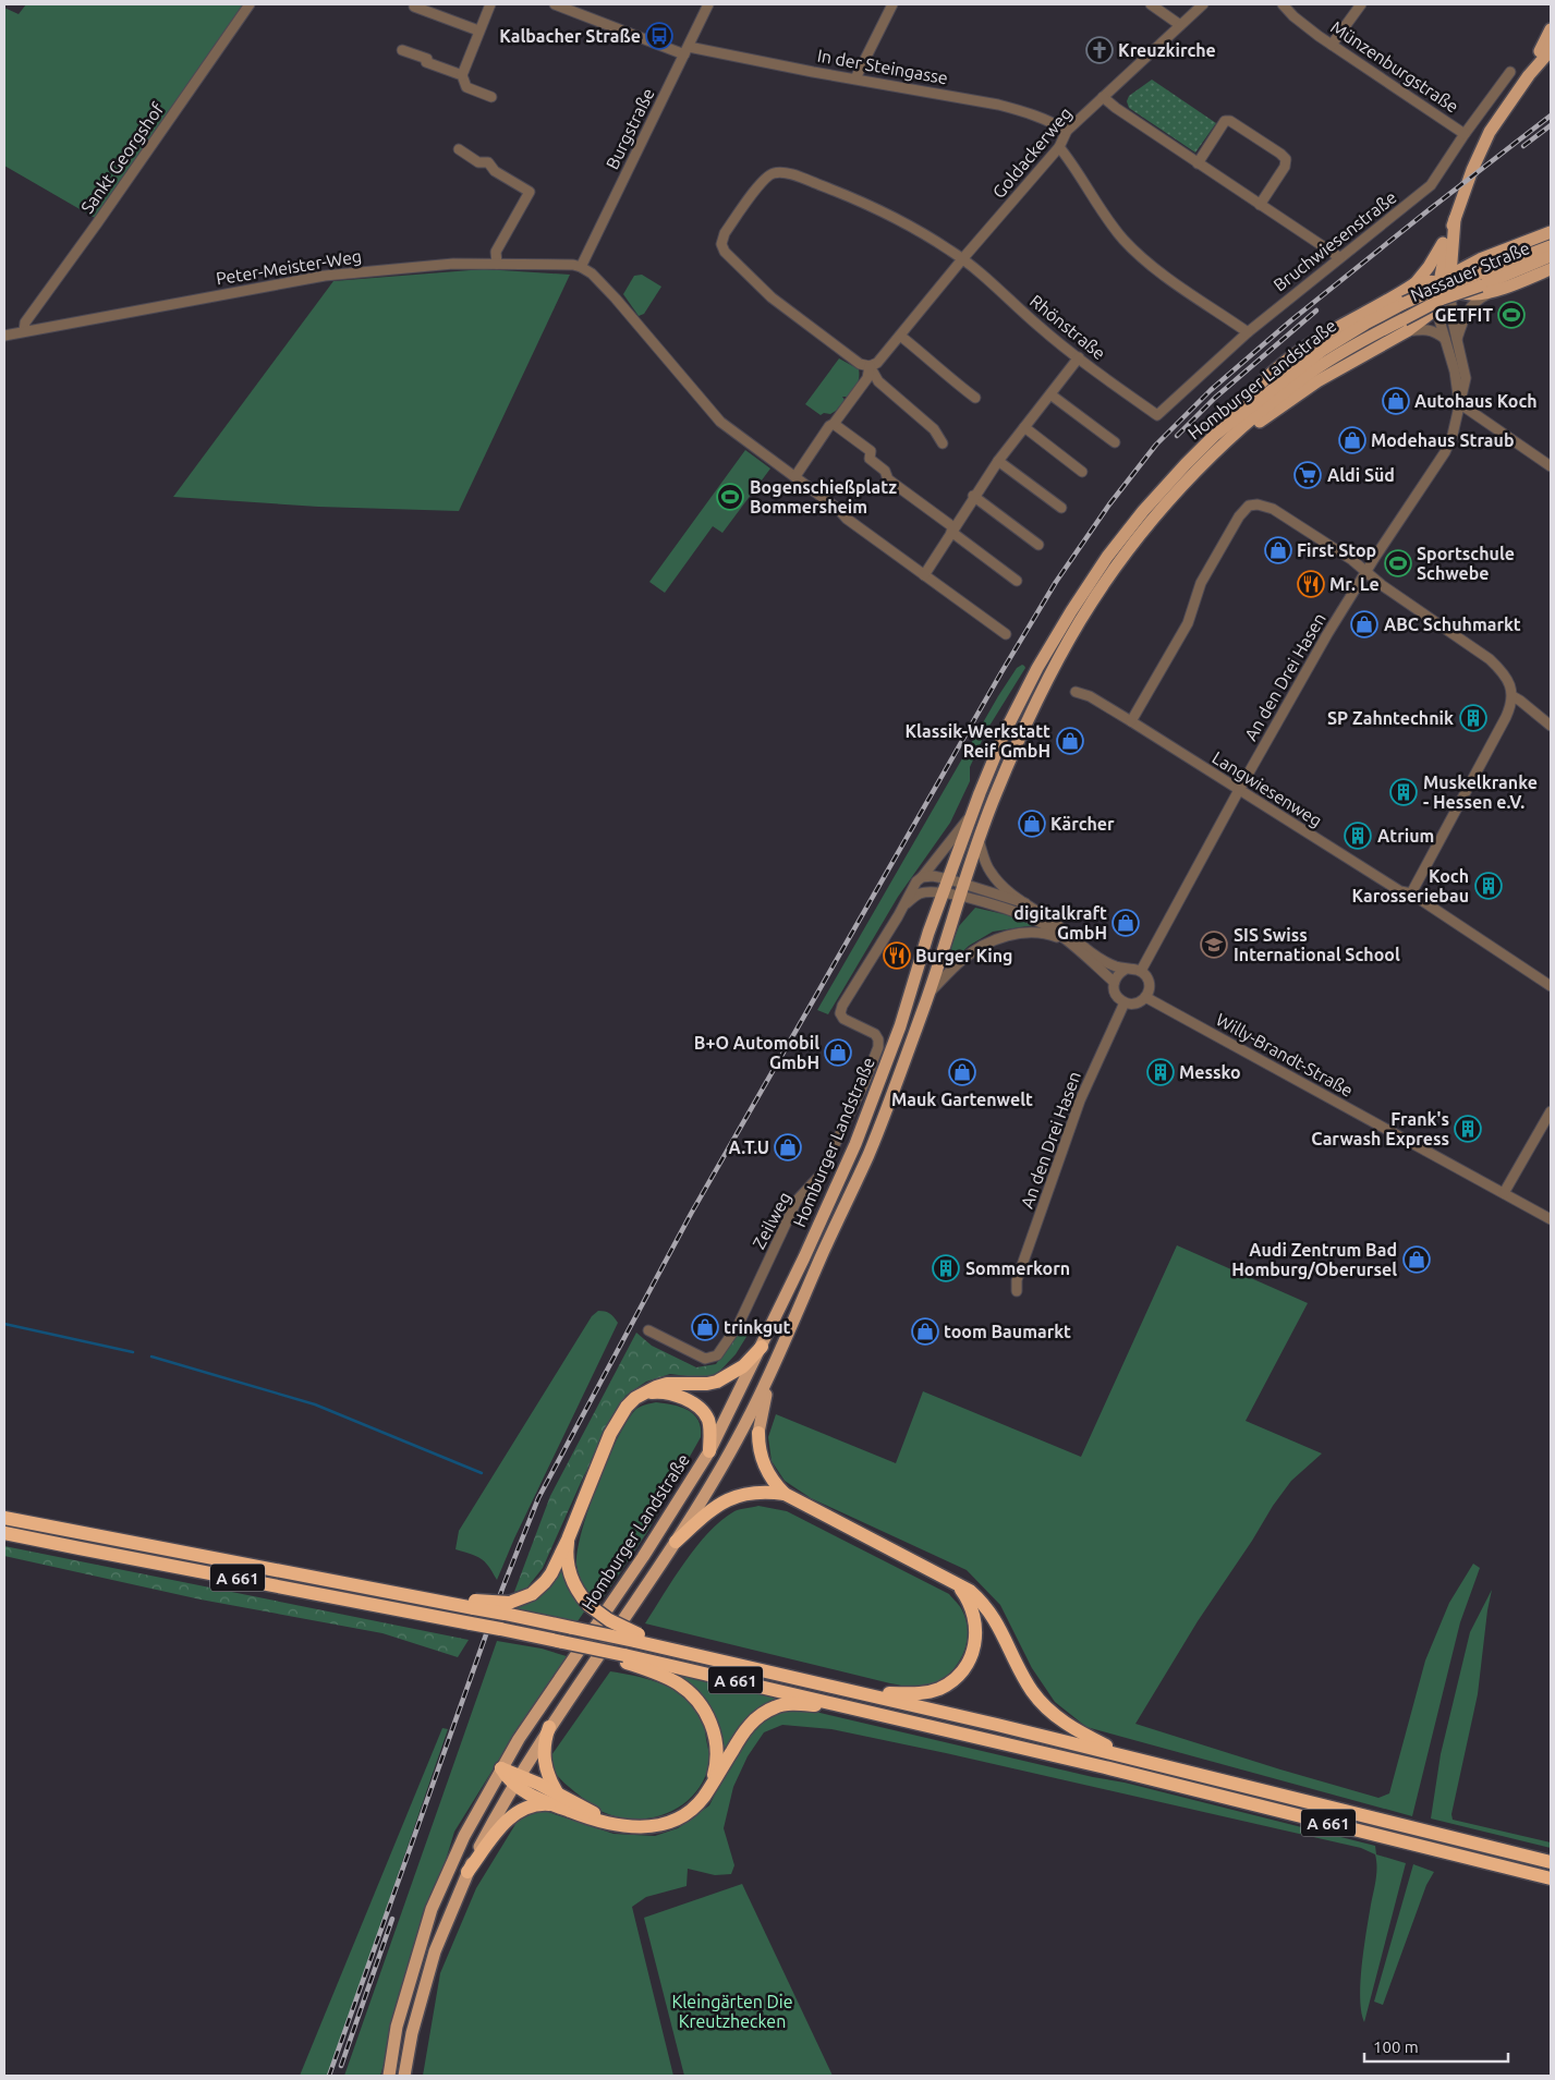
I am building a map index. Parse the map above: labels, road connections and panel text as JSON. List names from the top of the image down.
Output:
{
  "streets": {
    "highway": ["A 661"],
    "main road": ["Nassauer Straße", "Homburger Landstraße"],
    "street": [
      "In der Steingasse",
      "Münzenburgstraße",
      "Burgstraße",
      "Goldackerweg",
      "Sankt Georgshof",
      "Bruchwiesenstraße",
      "Peter-Meister-Weg",
      "Rhönstraße",
      "An den Drei Hasen",
      "Langwiesenweg",
      "Willy-Brandt-Straße",
      "Zeilweg"
    ]
  },
  "crossings": [
    ["In der Steingasse", "Burgstraße"],
    ["In der Steingasse", "Goldackerweg"],
    ["Münzenburgstraße", "Bruchwiesenstraße"],
    ["Burgstraße", "Peter-Meister-Weg"],
    ["Goldackerweg", "Rhönstraße"],
    ["Sankt Georgshof", "Peter-Meister-Weg"],
    ["Bruchwiesenstraße", "Rhönstraße"],
    ["Nassauer Straße", "Homburger Landstraße"],
    ["Homburger Landstraße", "Zeilweg"],
    ["An den Drei Hasen", "Langwiesenweg"],
    ["An den Drei Hasen", "Willy-Brandt-Straße"]
  ],
  "parks": ["Kleingärten Die Kreutzhecken"],
  "places": {
    "bus stop": ["Kalbacher Straße"],
    "church": ["Kreuzkirche"],
    "sports": ["GETFIT", "Bogenschießplatz Bommersheim", "Sportschule Schwebe"],
    "shop": [
      "Autohaus Koch",
      "Modehaus Straub",
      "First Stop",
      "ABC Schuhmarkt",
      "Klassik-Werkstatt Reif GmbH",
      "Kärcher",
      "digitalkraft GmbH",
      "B+O Automobil GmbH",
      "Mauk Gartenwelt",
      "A.T.U",
      "Audi Zentrum Bad Homburg/Oberursel",
      "trinkgut",
      "toom Baumarkt"
    ],
    "supermarket": ["Aldi Süd"],
    "restaurant": ["Mr. Le", "Burger King"],
    "building": [
      "SP Zahntechnik",
      "Muskelkranke - Hessen e.V.",
      "Atrium",
      "Koch Karosseriebau",
      "Messko",
      "Frank's Carwash Express",
      "Sommerkorn"
    ],
    "school or university": ["SIS Swiss International School"]
  },
  "scale_bar": "100 m"
}
